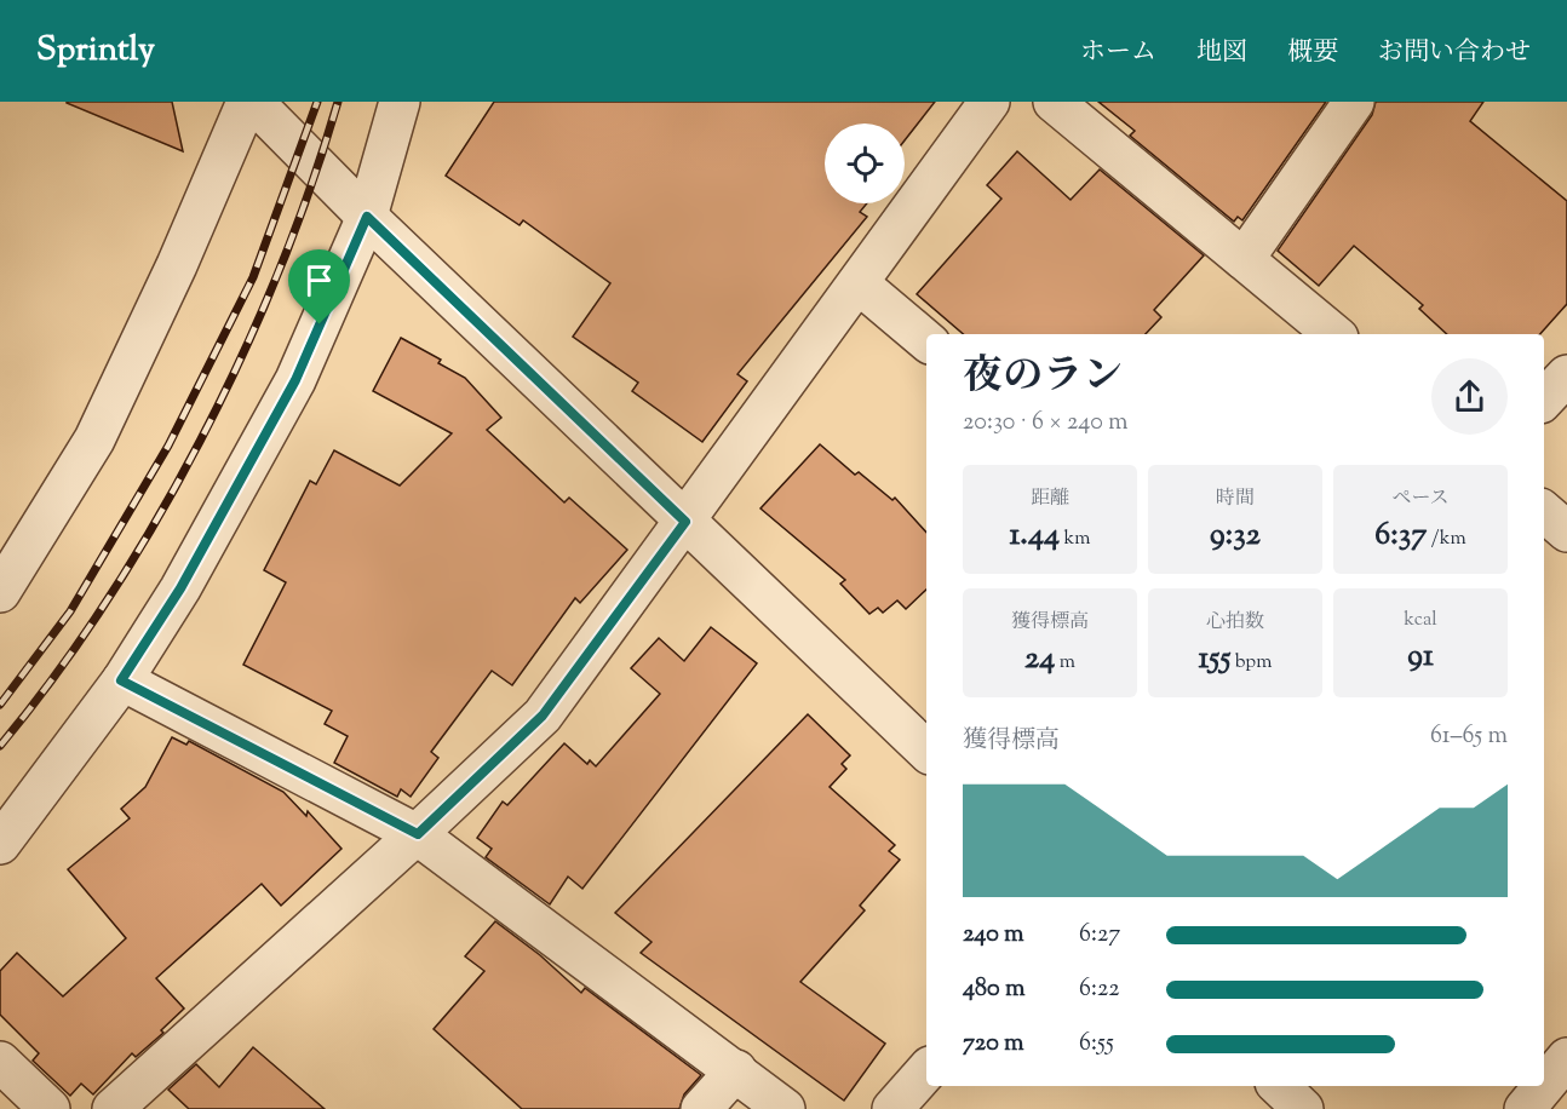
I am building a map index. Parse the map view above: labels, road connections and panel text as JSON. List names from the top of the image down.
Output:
{
  "page": {
    "header": "Sprintly",
    "nav": [
      "ホーム",
      "地図",
      "概要",
      "お問い合わせ"
    ],
    "heading": ["夜のラン", "20:30 · 6 × 240 m"],
    "stats": [
      ["距離", "1.44 km"],
      ["時間", "9:32"],
      ["ペース", "6:37 /km"],
      ["獲得標高", "24 m"],
      ["心拍数", "155 bpm"],
      ["kcal", "91"]
    ],
    "chart": ["獲得標高", "61–65 m"],
    "list": [
      {
        "name": "240 m",
        "note": "6:27"
      },
      {
        "name": "480 m",
        "note": "6:22"
      },
      {
        "name": "720 m",
        "note": "6:55"
      }
    ]
  }
}
